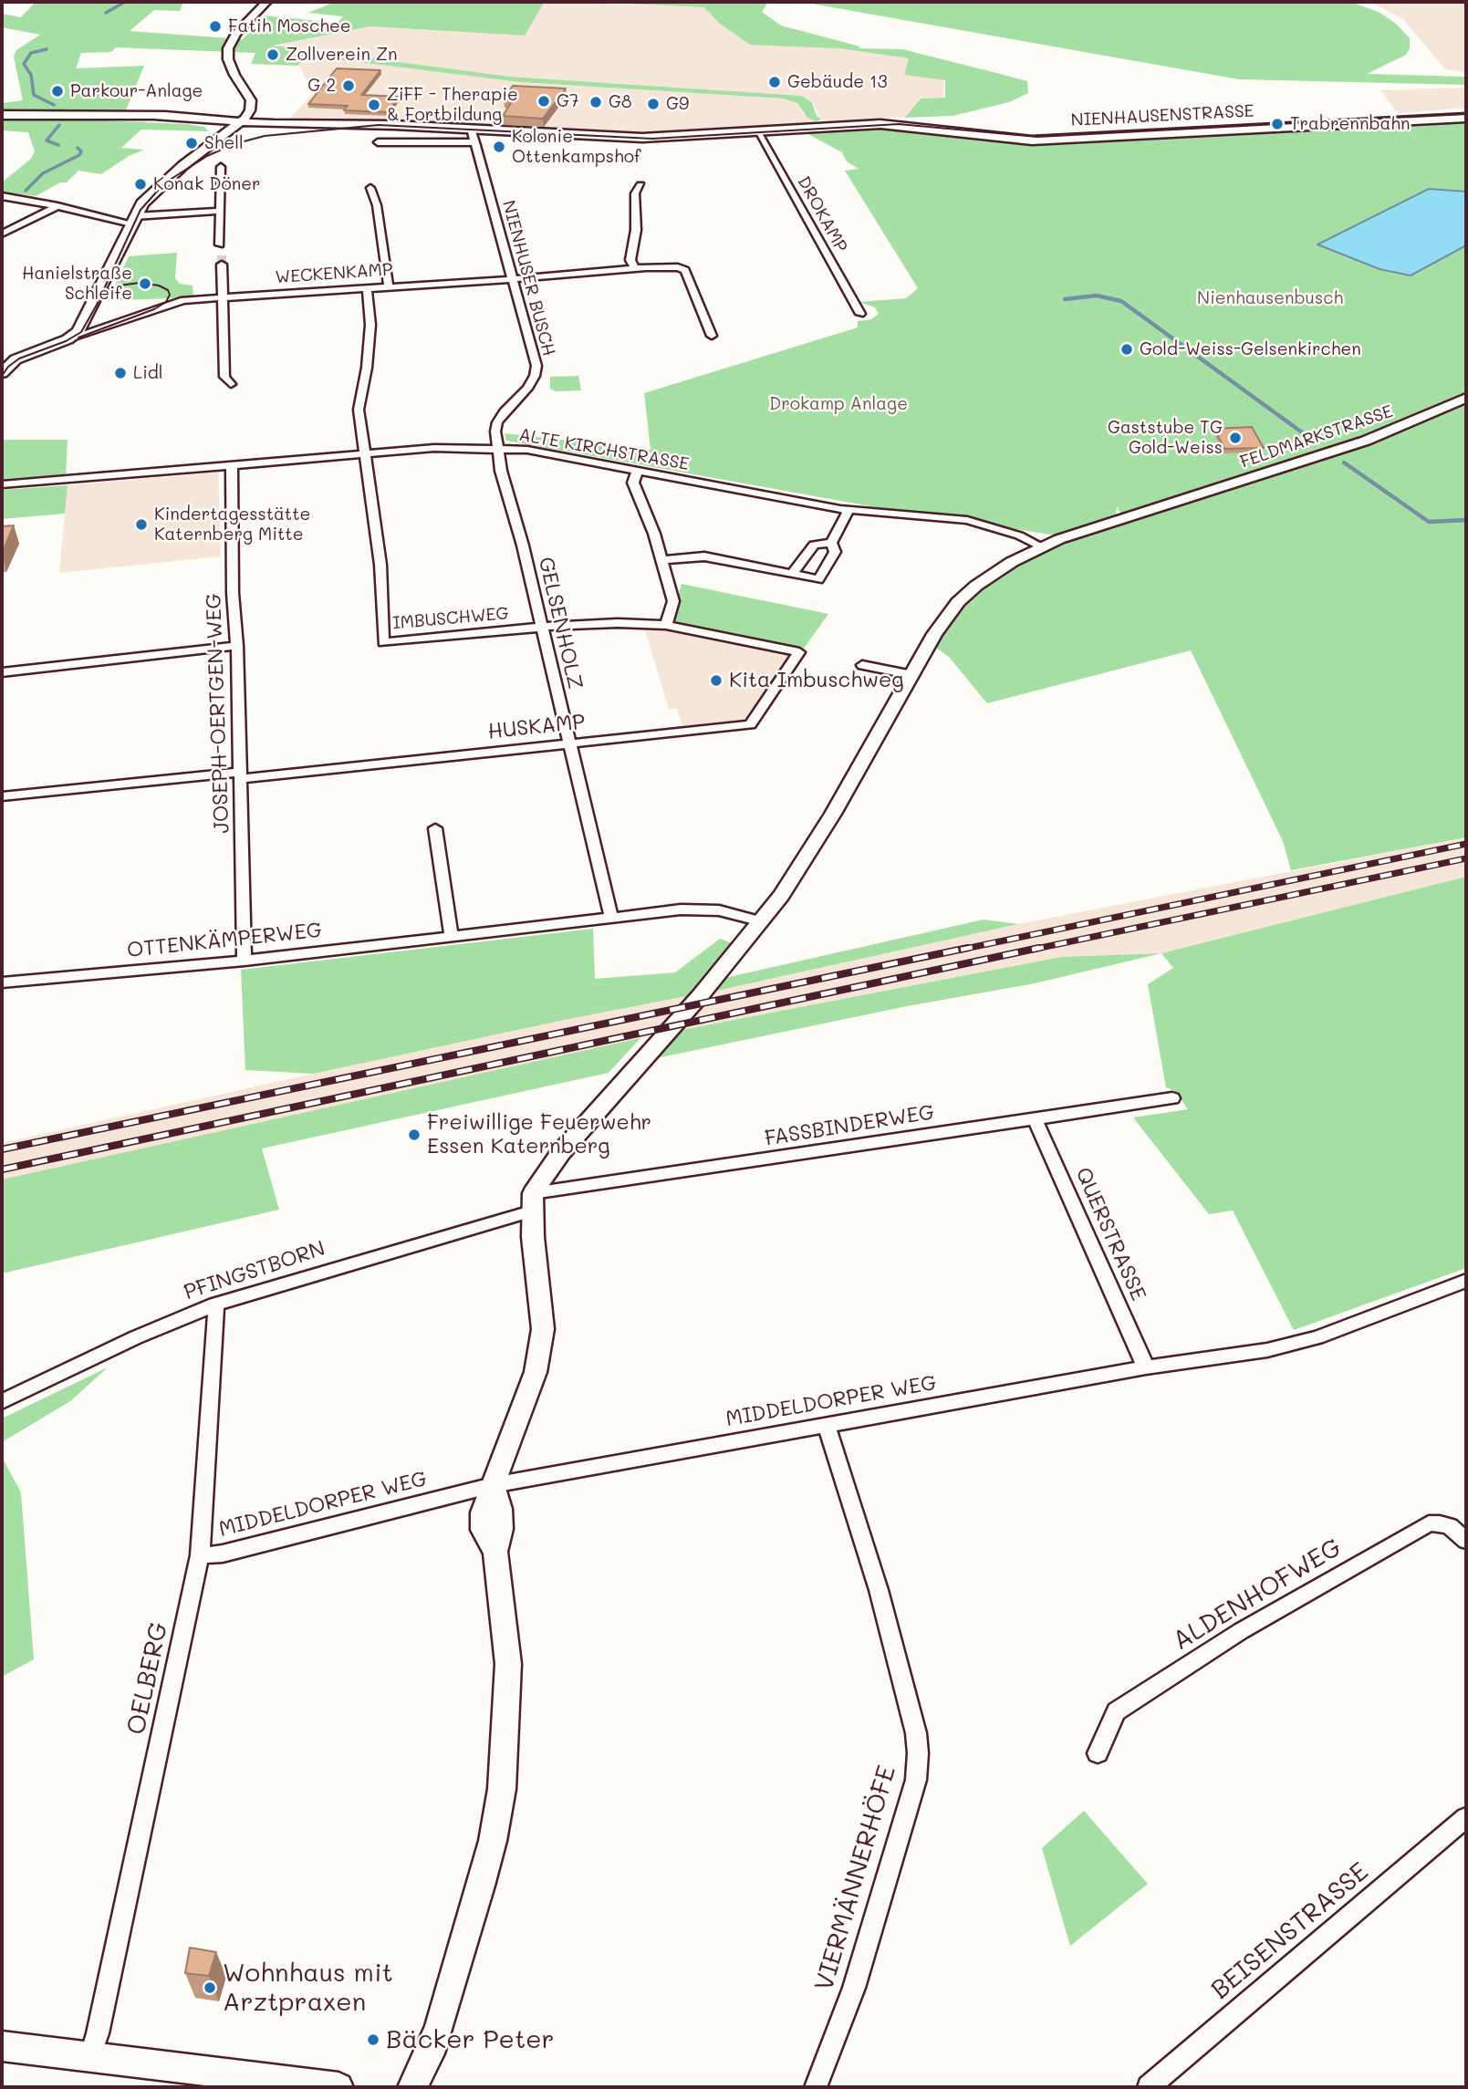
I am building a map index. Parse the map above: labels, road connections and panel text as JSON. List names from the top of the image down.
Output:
{
  "streets": {
    "main road": ["NIENHAUSENSTRASSE"],
    "street": [
      "DROKAMP",
      "WECKENKAMP",
      "NIENHUSER BUSCH",
      "FELDMARKSTRASSE",
      "ALTE KIRCHSTRASSE",
      "IMBUSCHWEG",
      "GELSENHOLZ",
      "JOSEPH-OERTGEN-WEG",
      "HUSKAMP",
      "OTTENKÄMPERWEG",
      "FASSBINDERWEG",
      "QUERSTRASSE",
      "PFINGSTBORN",
      "MIDDELDORPER WEG",
      "ALDENHOFWEG",
      "OELBERG",
      "VIERMÄNNERHÖFE",
      "BEISENSTRASSE"
    ]
  },
  "crossings": [
    ["NIENHAUSENSTRASSE", "DROKAMP"],
    ["NIENHAUSENSTRASSE", "NIENHUSER BUSCH"],
    ["WECKENKAMP", "NIENHUSER BUSCH"],
    ["WECKENKAMP", "IMBUSCHWEG"],
    ["NIENHUSER BUSCH", "ALTE KIRCHSTRASSE"],
    ["NIENHUSER BUSCH", "GELSENHOLZ"],
    ["FELDMARKSTRASSE", "ALTE KIRCHSTRASSE"],
    ["FELDMARKSTRASSE", "OTTENKÄMPERWEG"],
    ["FELDMARKSTRASSE", "FASSBINDERWEG"],
    ["FELDMARKSTRASSE", "PFINGSTBORN"],
    ["ALTE KIRCHSTRASSE", "IMBUSCHWEG"],
    ["ALTE KIRCHSTRASSE", "GELSENHOLZ"],
    ["ALTE KIRCHSTRASSE", "JOSEPH-OERTGEN-WEG"],
    ["IMBUSCHWEG", "GELSENHOLZ"],
    ["IMBUSCHWEG", "HUSKAMP"],
    ["GELSENHOLZ", "HUSKAMP"],
    ["GELSENHOLZ", "OTTENKÄMPERWEG"],
    ["JOSEPH-OERTGEN-WEG", "HUSKAMP"],
    ["JOSEPH-OERTGEN-WEG", "OTTENKÄMPERWEG"],
    ["FASSBINDERWEG", "QUERSTRASSE"],
    ["FASSBINDERWEG", "PFINGSTBORN"],
    ["QUERSTRASSE", "MIDDELDORPER WEG"],
    ["PFINGSTBORN", "OELBERG"],
    ["MIDDELDORPER WEG", "OELBERG"],
    ["MIDDELDORPER WEG", "VIERMÄNNERHÖFE"]
  ],
  "parks": ["Nienhausenbusch", "Drokamp Anlage"],
  "places": [
    "Fatih Moschee",
    "Zollverein Zn",
    "Gebäude 13",
    "G 2",
    "Parkour-Anlage",
    "G7",
    "G8",
    "G9",
    "ZiFF - Therapie & Fortbildung",
    "Trabrennbahn",
    "Shell",
    "Kolonie Ottenkampshof",
    "Konak Döner",
    "Hanielstraße Schleife",
    "Gold-Weiss-Gelsenkirchen",
    "Lidl",
    "Gaststube TG Gold-Weiss",
    "Kindertagesstätte Katernberg Mitte",
    "Kita Imbuschweg",
    "Freiwillige Feuerwehr Essen Katernberg",
    "Wohnhaus mit Arztpraxen",
    "Bäcker Peter"
  ]
}
